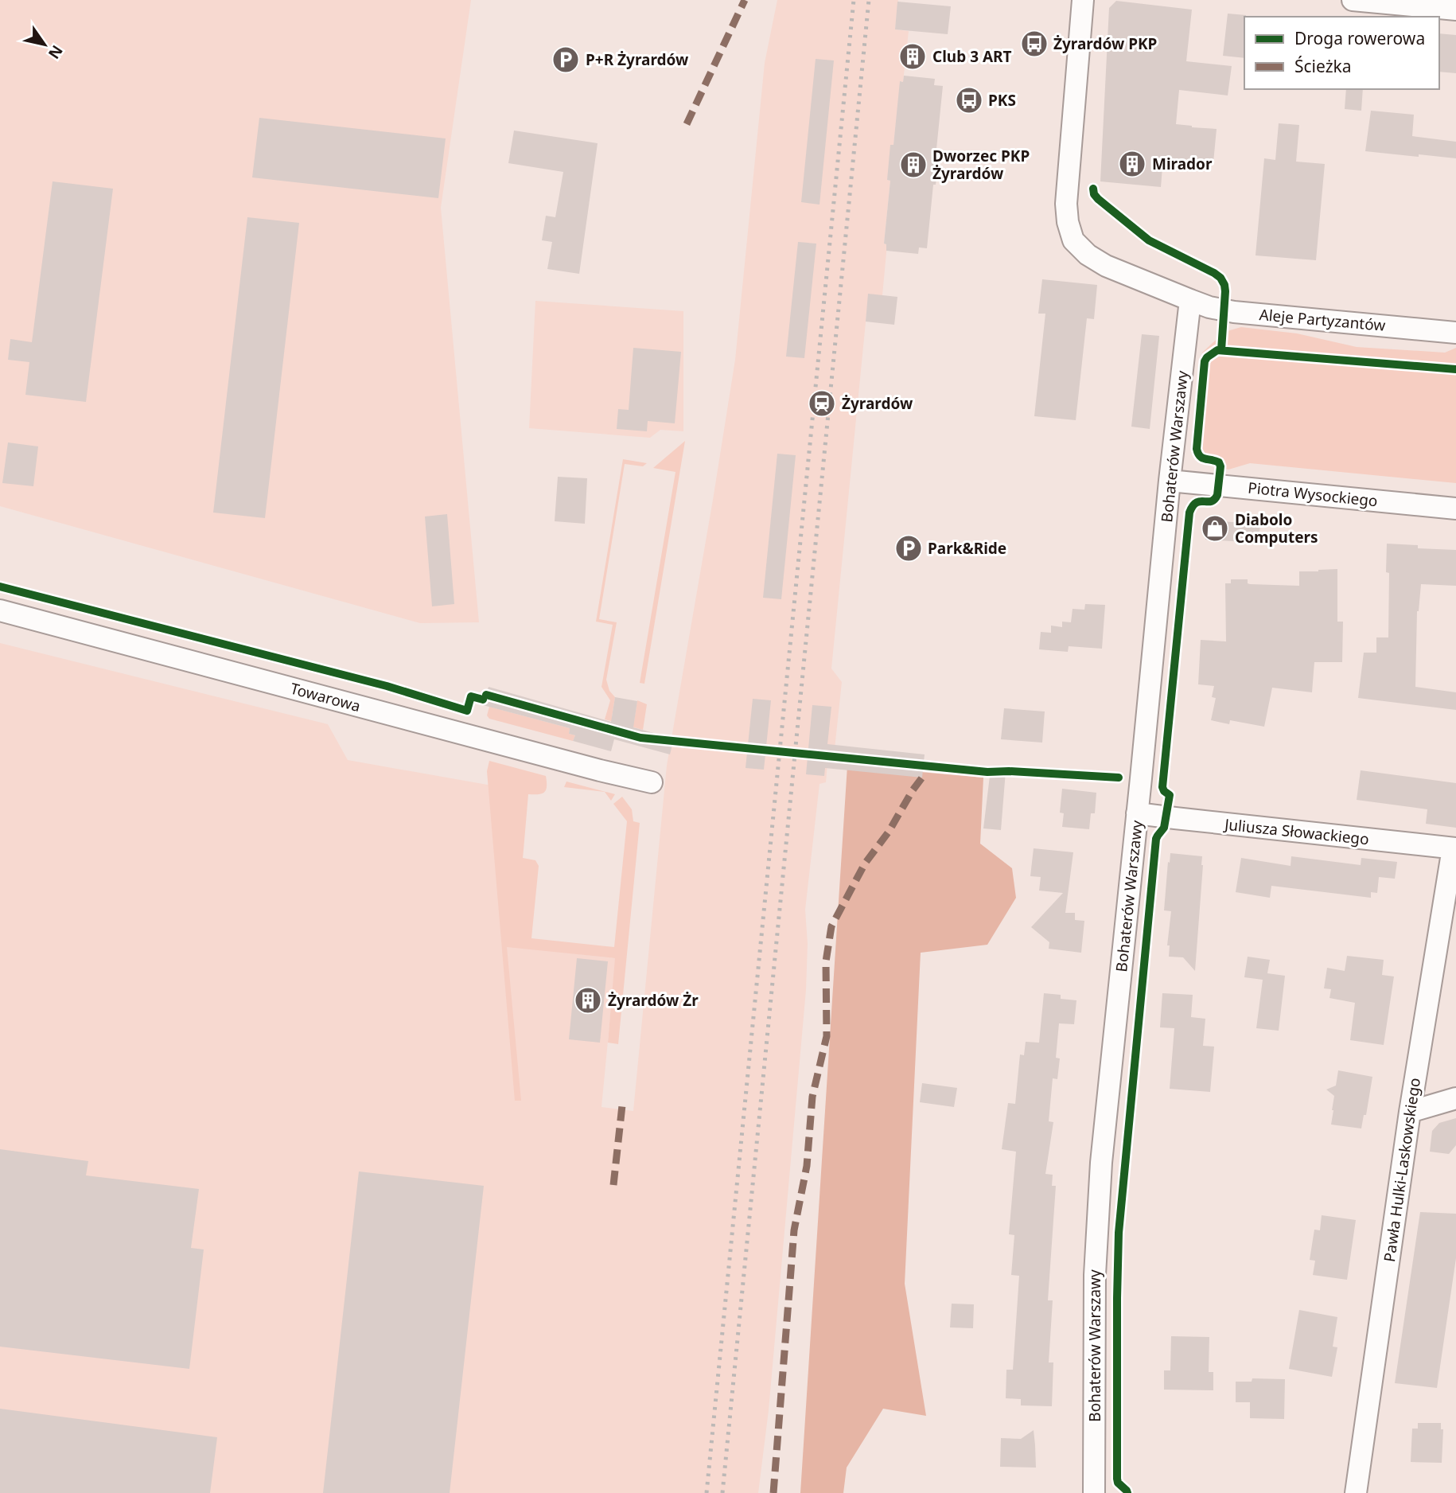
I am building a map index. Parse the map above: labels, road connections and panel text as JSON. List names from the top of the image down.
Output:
{
  "streets": {
    "street": [
      "Aleje Partyzantów",
      "Bohaterów Warszawy",
      "Piotra Wysockiego",
      "Towarowa",
      "Juliusza Słowackiego",
      "Pawła Hulki-Laskowskiego"
    ]
  },
  "crossings": [
    ["Aleje Partyzantów", "Bohaterów Warszawy"],
    ["Bohaterów Warszawy", "Piotra Wysockiego"],
    ["Bohaterów Warszawy", "Juliusza Słowackiego"],
    ["Juliusza Słowackiego", "Pawła Hulki-Laskowskiego"]
  ],
  "places": {
    "bus stop": ["Żyrardów PKP", "PKS"],
    "building": [
      "Club 3 ART",
      "Mirador",
      "Dworzec PKP Żyrardów",
      "Żyrardów Żr"
    ],
    "parking": ["P+R Żyrardów", "Park&Ride"],
    "station": ["Żyrardów"],
    "shop": ["Diabolo Computers"]
  },
  "legend": ["Droga rowerowa", "Ścieżka"],
  "north": "bottom right"
}
